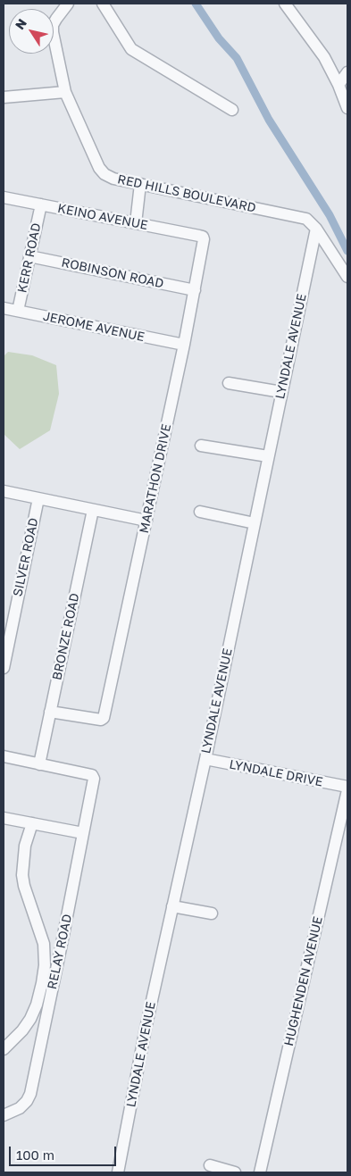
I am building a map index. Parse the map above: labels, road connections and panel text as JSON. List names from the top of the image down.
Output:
{
  "streets": {
    "street": [
      "RED HILLS BOULEVARD",
      "KEINO AVENUE",
      "KERR ROAD",
      "ROBINSON ROAD",
      "JEROME AVENUE",
      "LYNDALE AVENUE",
      "MARATHON DRIVE",
      "SILVER ROAD",
      "BRONZE ROAD",
      "LYNDALE DRIVE",
      "RELAY ROAD",
      "HUGHENDEN AVENUE"
    ]
  },
  "crossings": [
    ["RED HILLS BOULEVARD", "LYNDALE AVENUE"],
    ["KEINO AVENUE", "KERR ROAD"],
    ["KEINO AVENUE", "MARATHON DRIVE"],
    ["KERR ROAD", "ROBINSON ROAD"],
    ["KERR ROAD", "JEROME AVENUE"],
    ["ROBINSON ROAD", "MARATHON DRIVE"],
    ["JEROME AVENUE", "MARATHON DRIVE"],
    ["LYNDALE AVENUE", "LYNDALE DRIVE"],
    ["MARATHON DRIVE", "BRONZE ROAD"],
    ["BRONZE ROAD", "RELAY ROAD"]
  ],
  "scale_bar": "100 m",
  "north": "top left"
}
